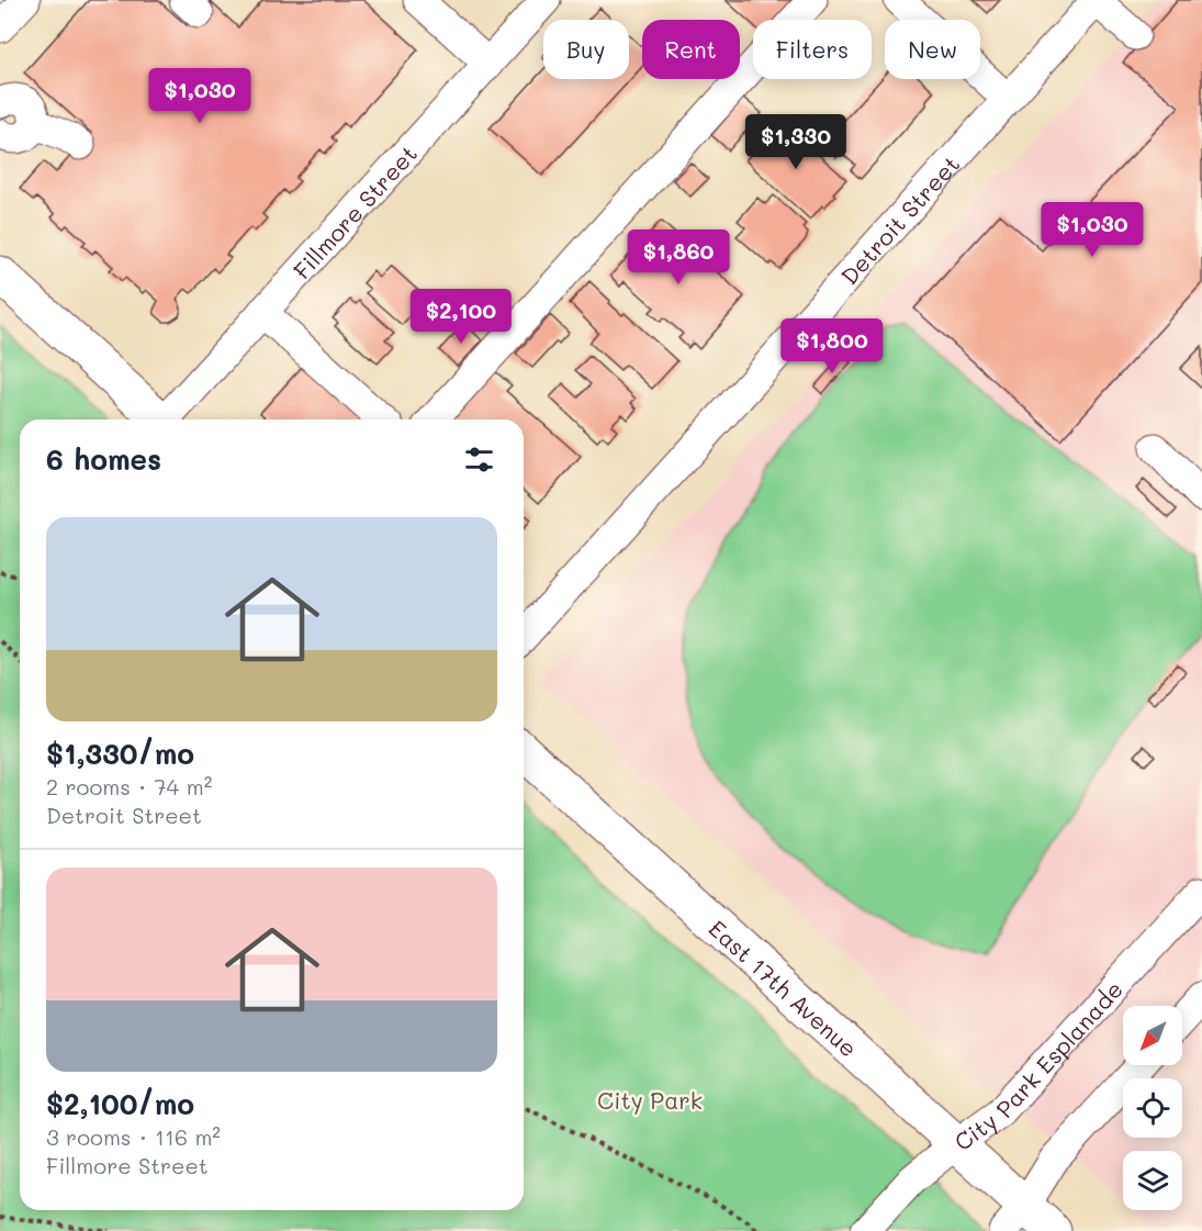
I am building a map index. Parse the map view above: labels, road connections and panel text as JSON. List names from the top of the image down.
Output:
{
  "streets": {
    "main road": ["East 17th Avenue"],
    "street": ["Fillmore Street", "Detroit Street", "City Park Esplanade"]
  },
  "crossings": [
    ["East 17th Avenue", "City Park Esplanade"]
  ],
  "parks": ["City Park"],
  "north": "bottom left",
  "page": {
    "chip": [
      "Buy",
      "Rent",
      "Filters",
      "New"
    ],
    "price": [
      "$1,030",
      "$1,330",
      "$1,030",
      "$1,860",
      "$2,100",
      "$1,800"
    ],
    "heading": "6 homes",
    "list": [
      {
        "name": "$1,330/mo",
        "note": "2 rooms · 74 m² · Detroit Street"
      },
      {
        "name": "$2,100/mo",
        "note": "3 rooms · 116 m² · Fillmore Street"
      }
    ]
  }
}
